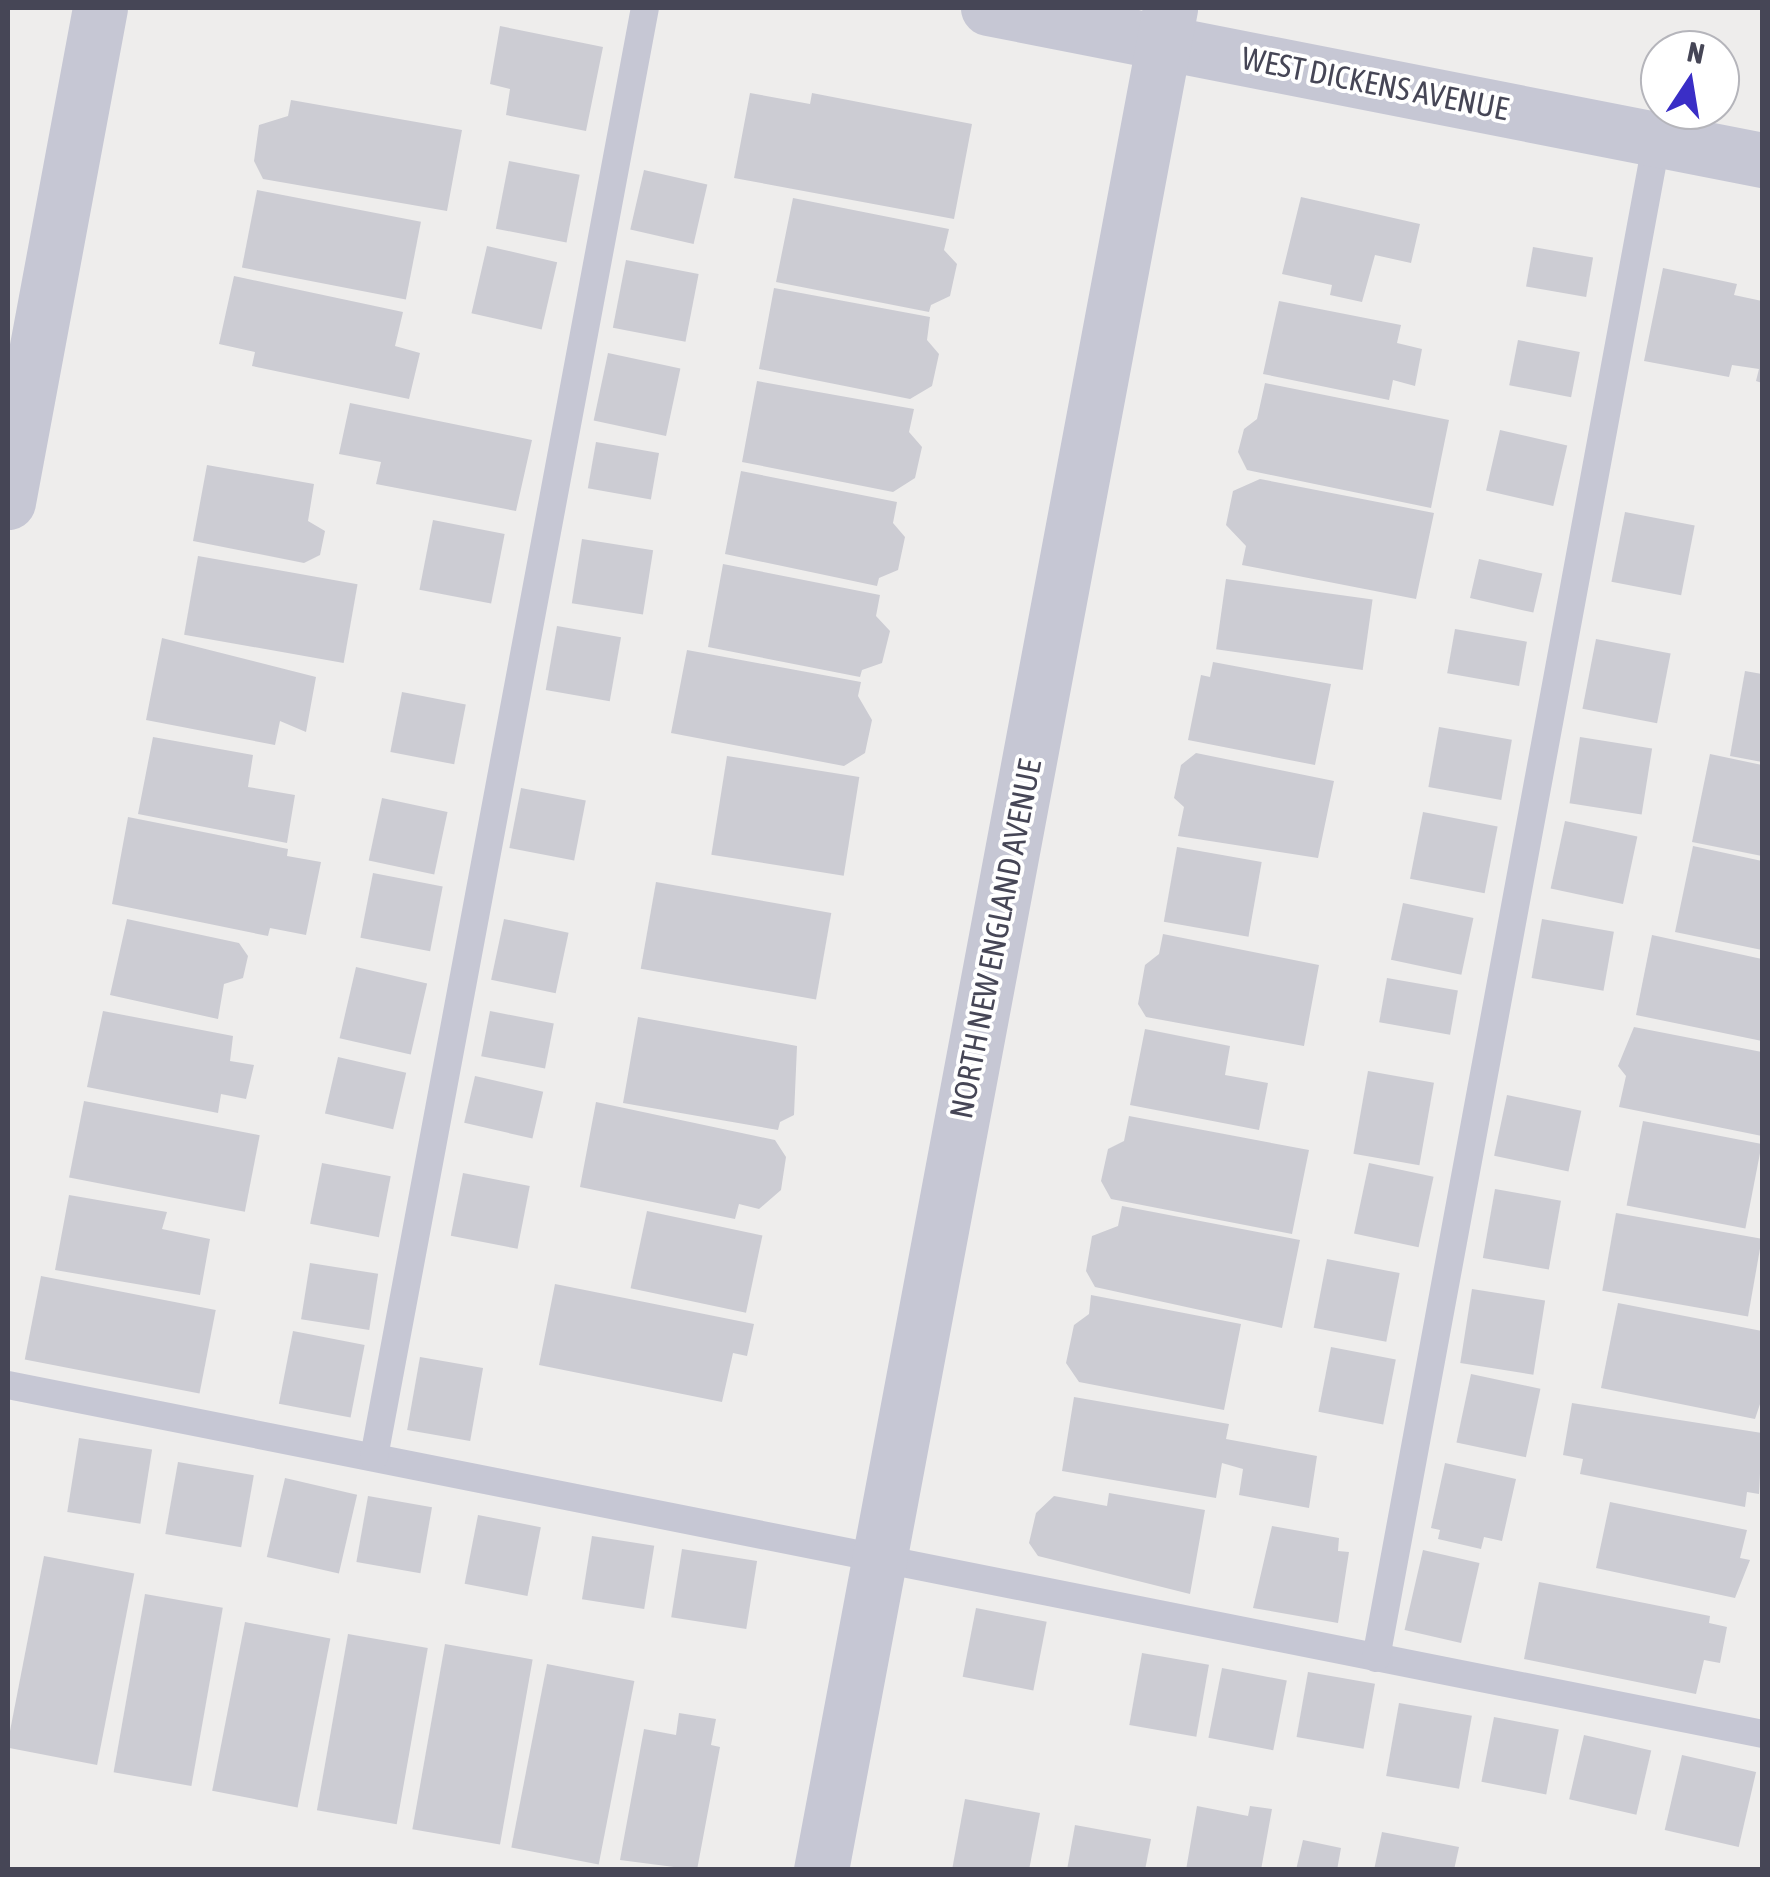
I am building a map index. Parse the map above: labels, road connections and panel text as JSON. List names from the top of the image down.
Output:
{
  "streets": {
    "street": ["WEST DICKENS AVENUE", "NORTH NEW ENGLAND AVENUE"]
  },
  "crossings": [
    ["WEST DICKENS AVENUE", "NORTH NEW ENGLAND AVENUE"]
  ],
  "north": "top"
}
